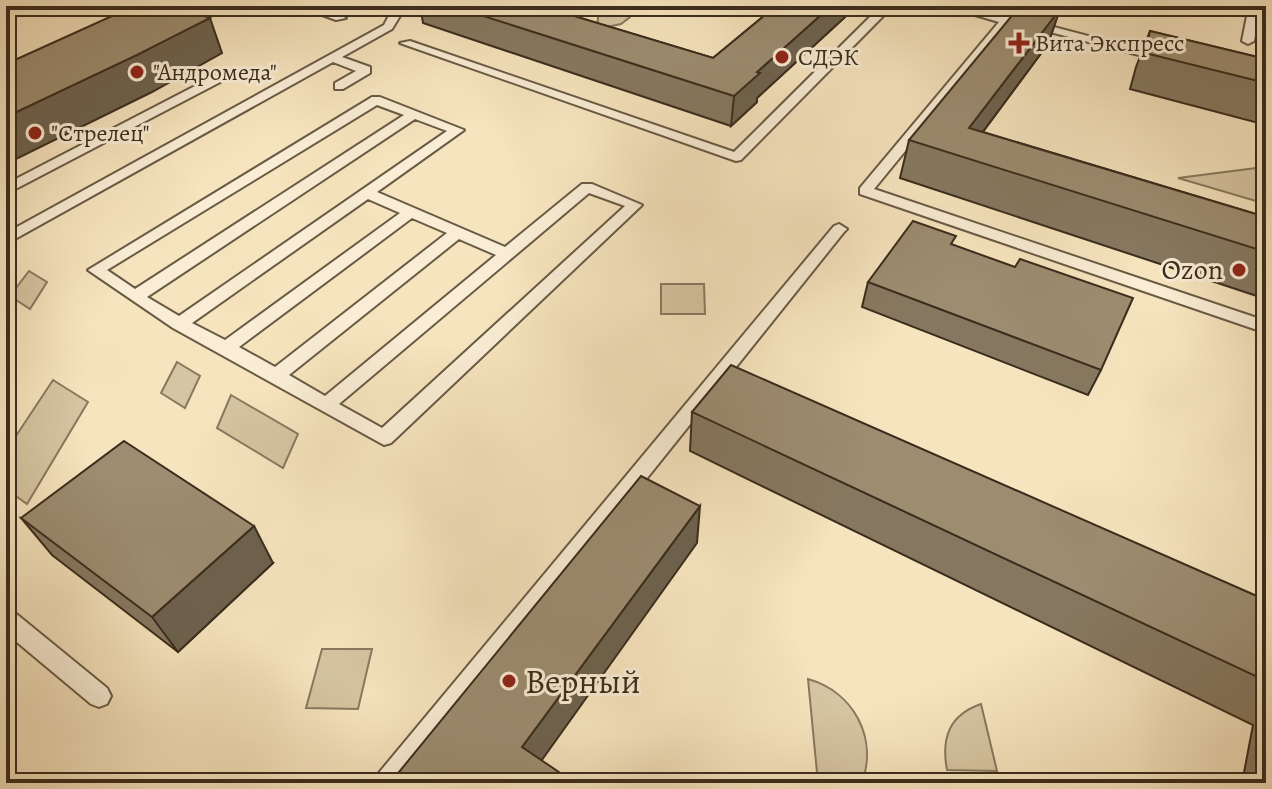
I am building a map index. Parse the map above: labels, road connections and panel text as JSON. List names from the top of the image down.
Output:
{
  "places": {
    "health": ["Вита Экспресс"],
    "other": [
      "СДЭК",
      "\"Андромеда\"",
      "\"Стрелец\"",
      "Ozon",
      "Верный"
    ]
  }
}
